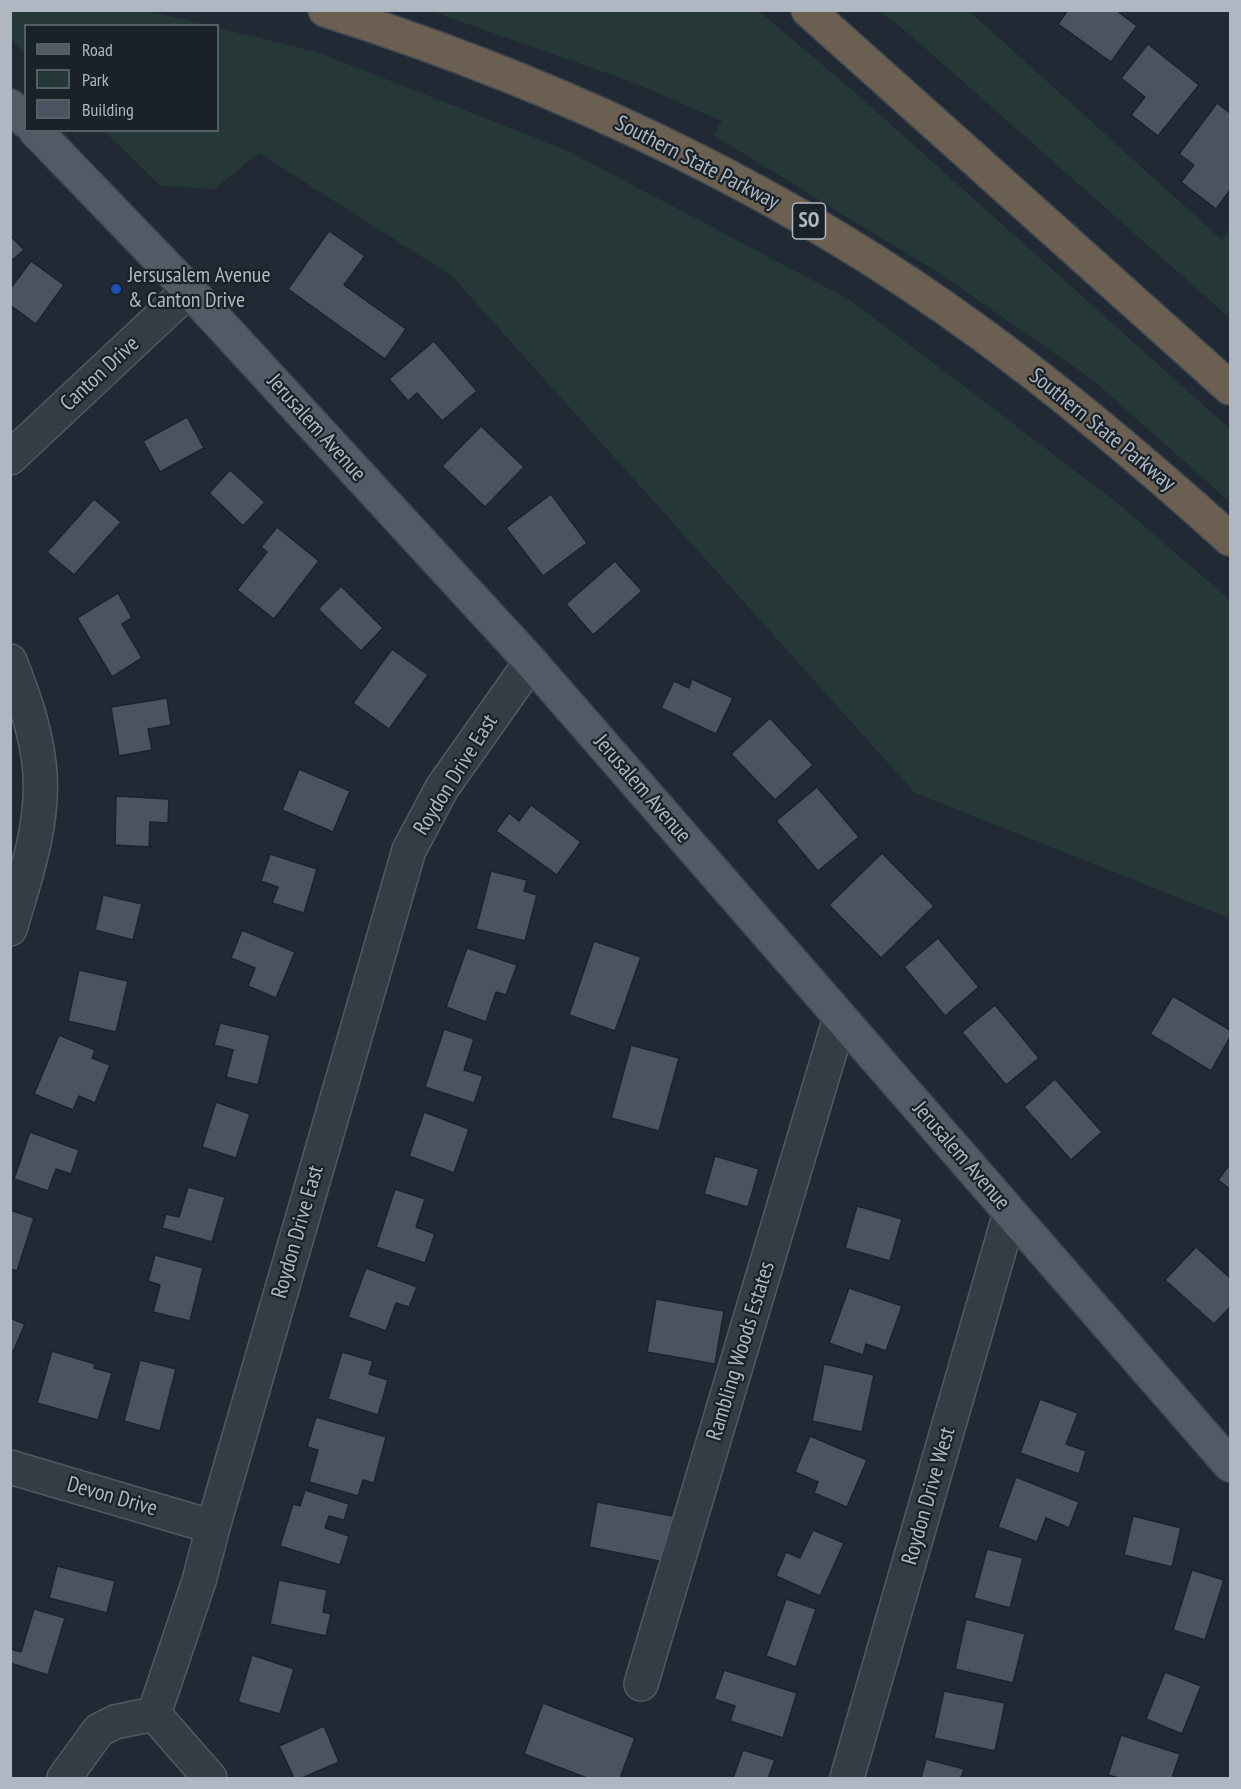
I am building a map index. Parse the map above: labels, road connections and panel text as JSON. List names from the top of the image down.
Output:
{
  "streets": {
    "highway": ["Southern State Parkway", "SO"],
    "main road": ["Jerusalem Avenue"],
    "street": [
      "Canton Drive",
      "Roydon Drive East",
      "Rambling Woods Estates",
      "Roydon Drive West",
      "Devon Drive"
    ]
  },
  "crossings": [
    ["Canton Drive", "Jerusalem Avenue"],
    ["Jerusalem Avenue", "Roydon Drive East"],
    ["Jerusalem Avenue", "Rambling Woods Estates"],
    ["Jerusalem Avenue", "Roydon Drive West"],
    ["Roydon Drive East", "Devon Drive"]
  ],
  "places": ["Jersusalem Avenue & Canton Drive"],
  "legend": ["Road", "Park", "Building"]
}
